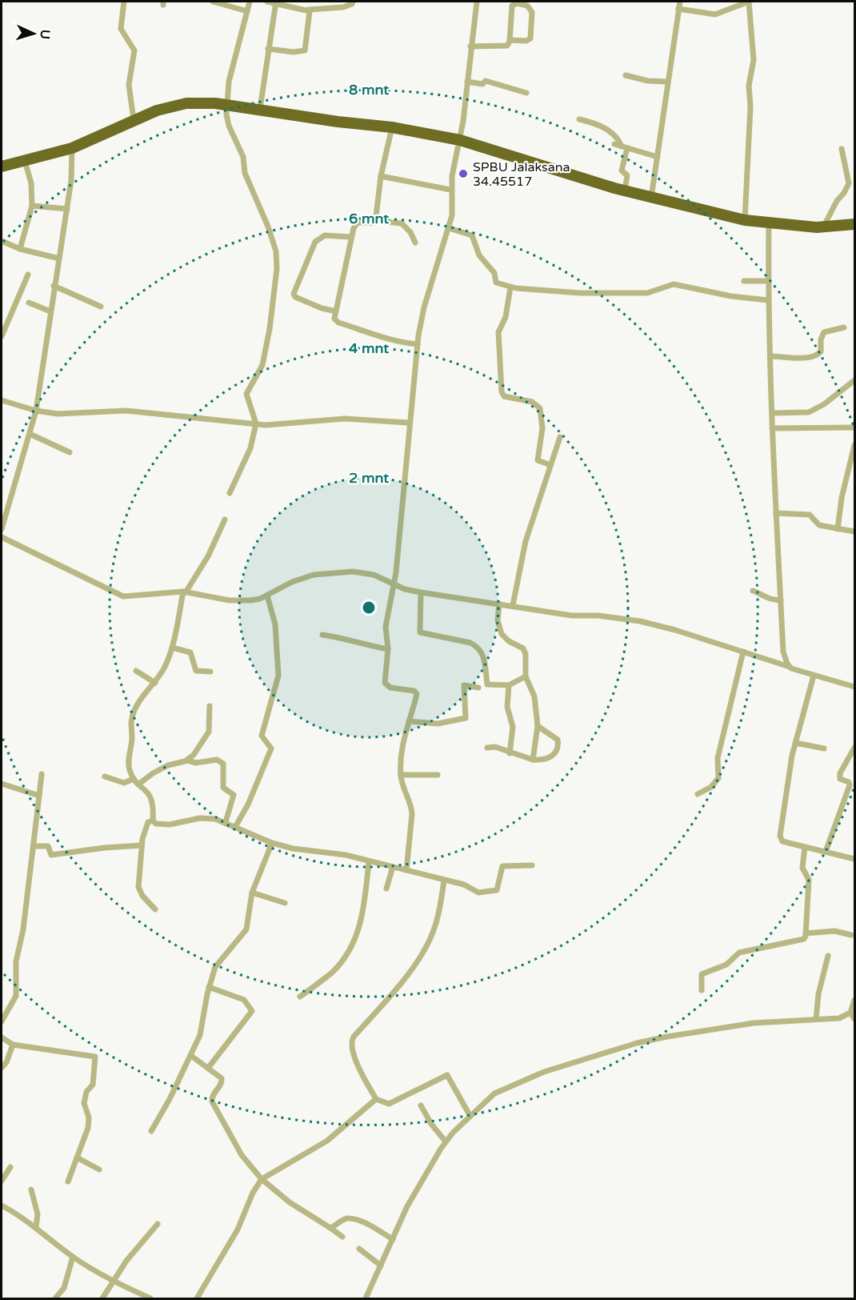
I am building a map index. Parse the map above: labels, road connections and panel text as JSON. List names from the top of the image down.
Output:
{
  "places": ["SPBU Jalaksana 34.45517"],
  "north": "right",
  "rings": [
    "8 mnt",
    "6 mnt",
    "4 mnt",
    "2 mnt"
  ]
}
